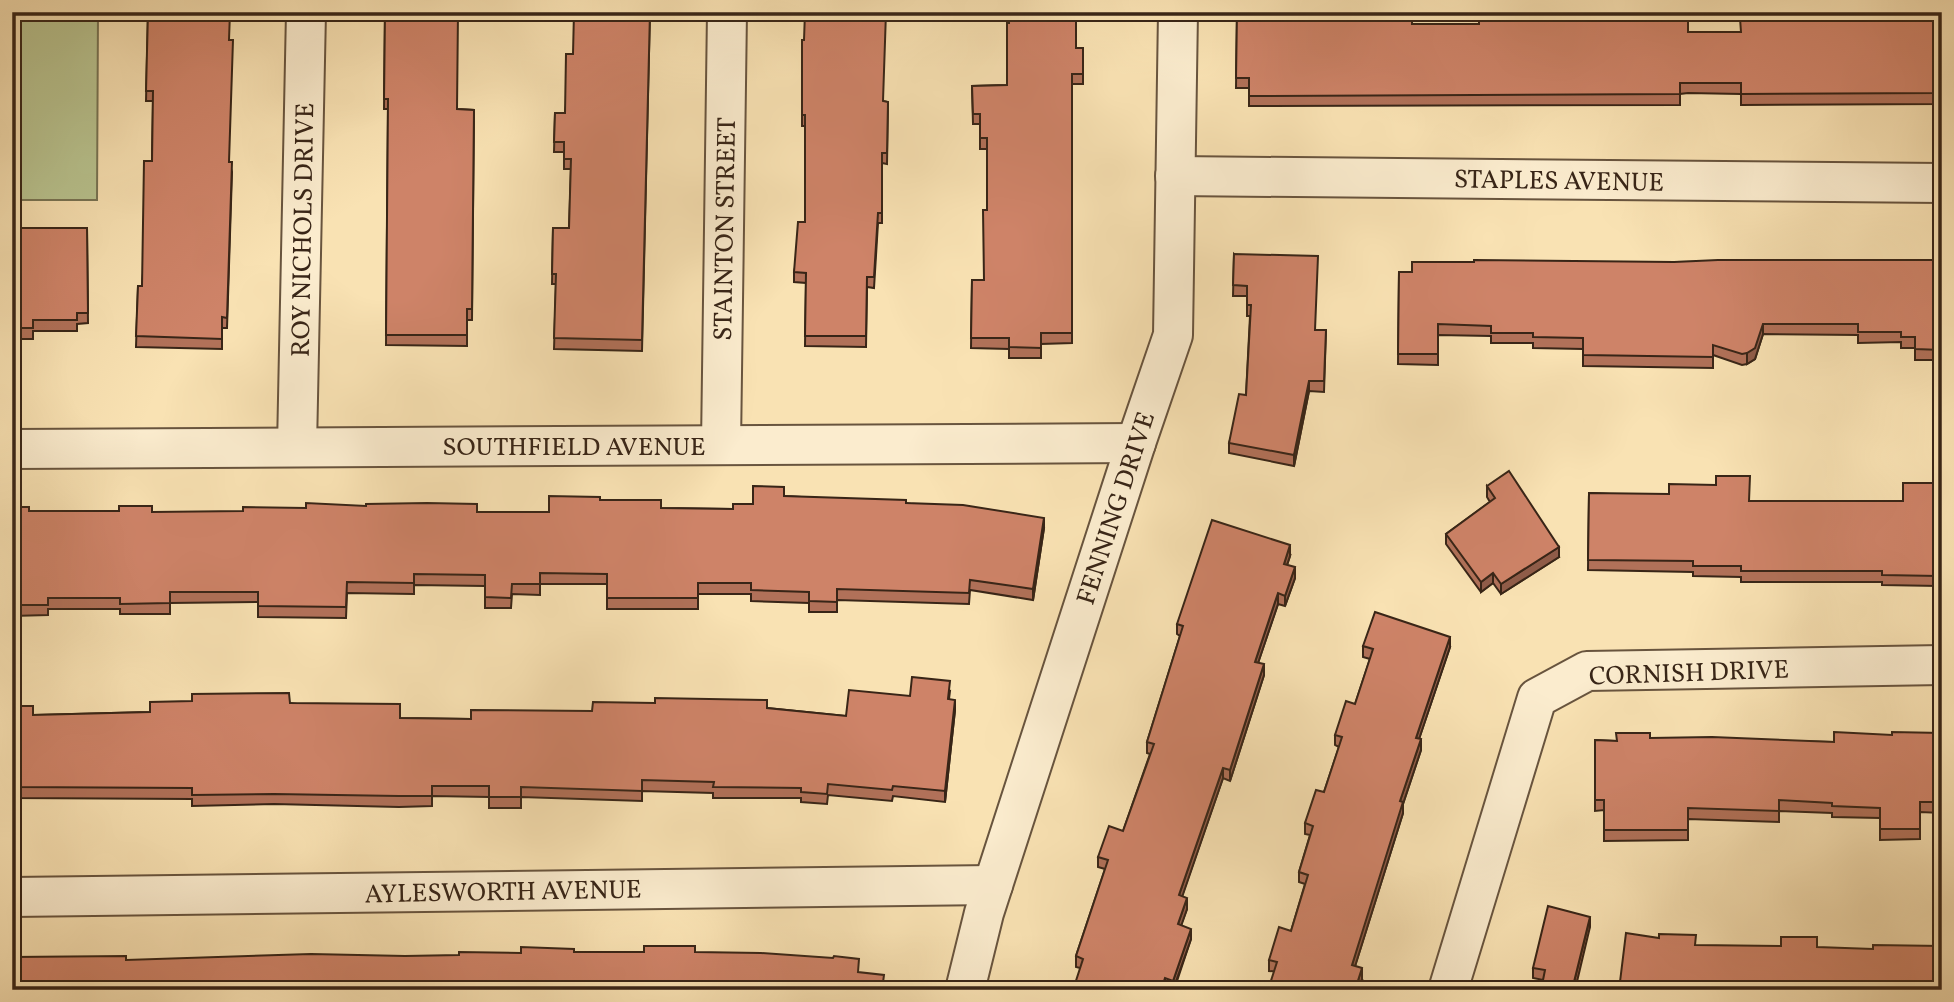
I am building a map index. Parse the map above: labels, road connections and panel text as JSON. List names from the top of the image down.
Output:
{
  "streets": {
    "street": [
      "STAPLES AVENUE",
      "STAINTON STREET",
      "ROY NICHOLS DRIVE",
      "SOUTHFIELD AVENUE",
      "FENNING DRIVE",
      "CORNISH DRIVE",
      "AYLESWORTH AVENUE"
    ]
  },
  "crossings": [
    ["STAPLES AVENUE", "FENNING DRIVE"],
    ["STAINTON STREET", "SOUTHFIELD AVENUE"],
    ["ROY NICHOLS DRIVE", "SOUTHFIELD AVENUE"],
    ["SOUTHFIELD AVENUE", "FENNING DRIVE"],
    ["FENNING DRIVE", "AYLESWORTH AVENUE"]
  ]
}
